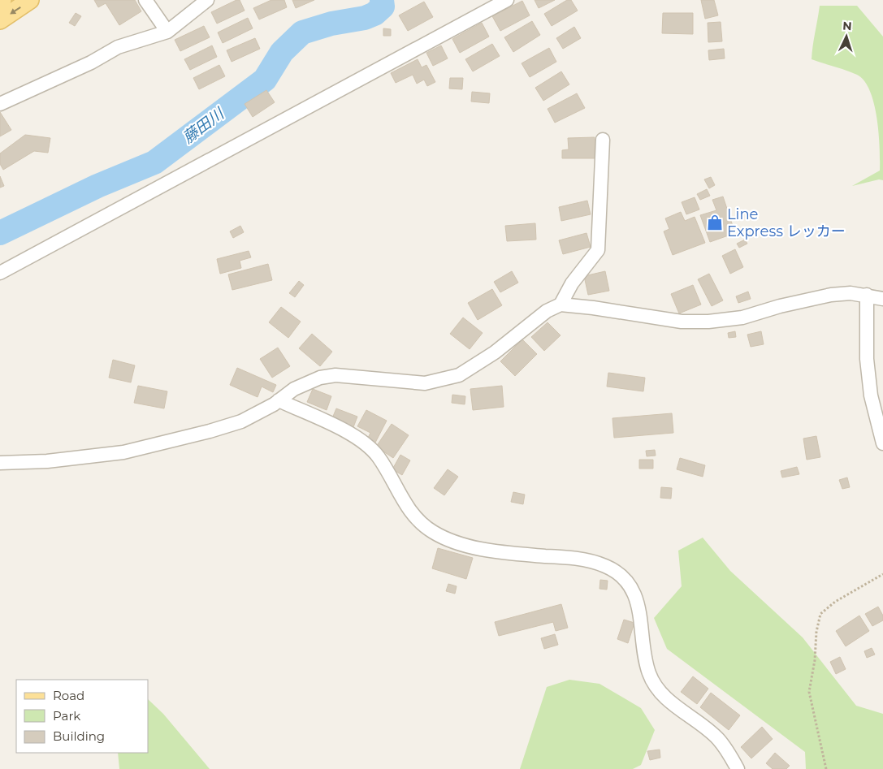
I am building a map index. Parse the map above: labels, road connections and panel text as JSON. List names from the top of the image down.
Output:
{
  "water": ["藤田川"],
  "places": {
    "shop": ["Line Express レッカー"]
  },
  "legend": ["Road", "Park", "Building"],
  "north": "top"
}
